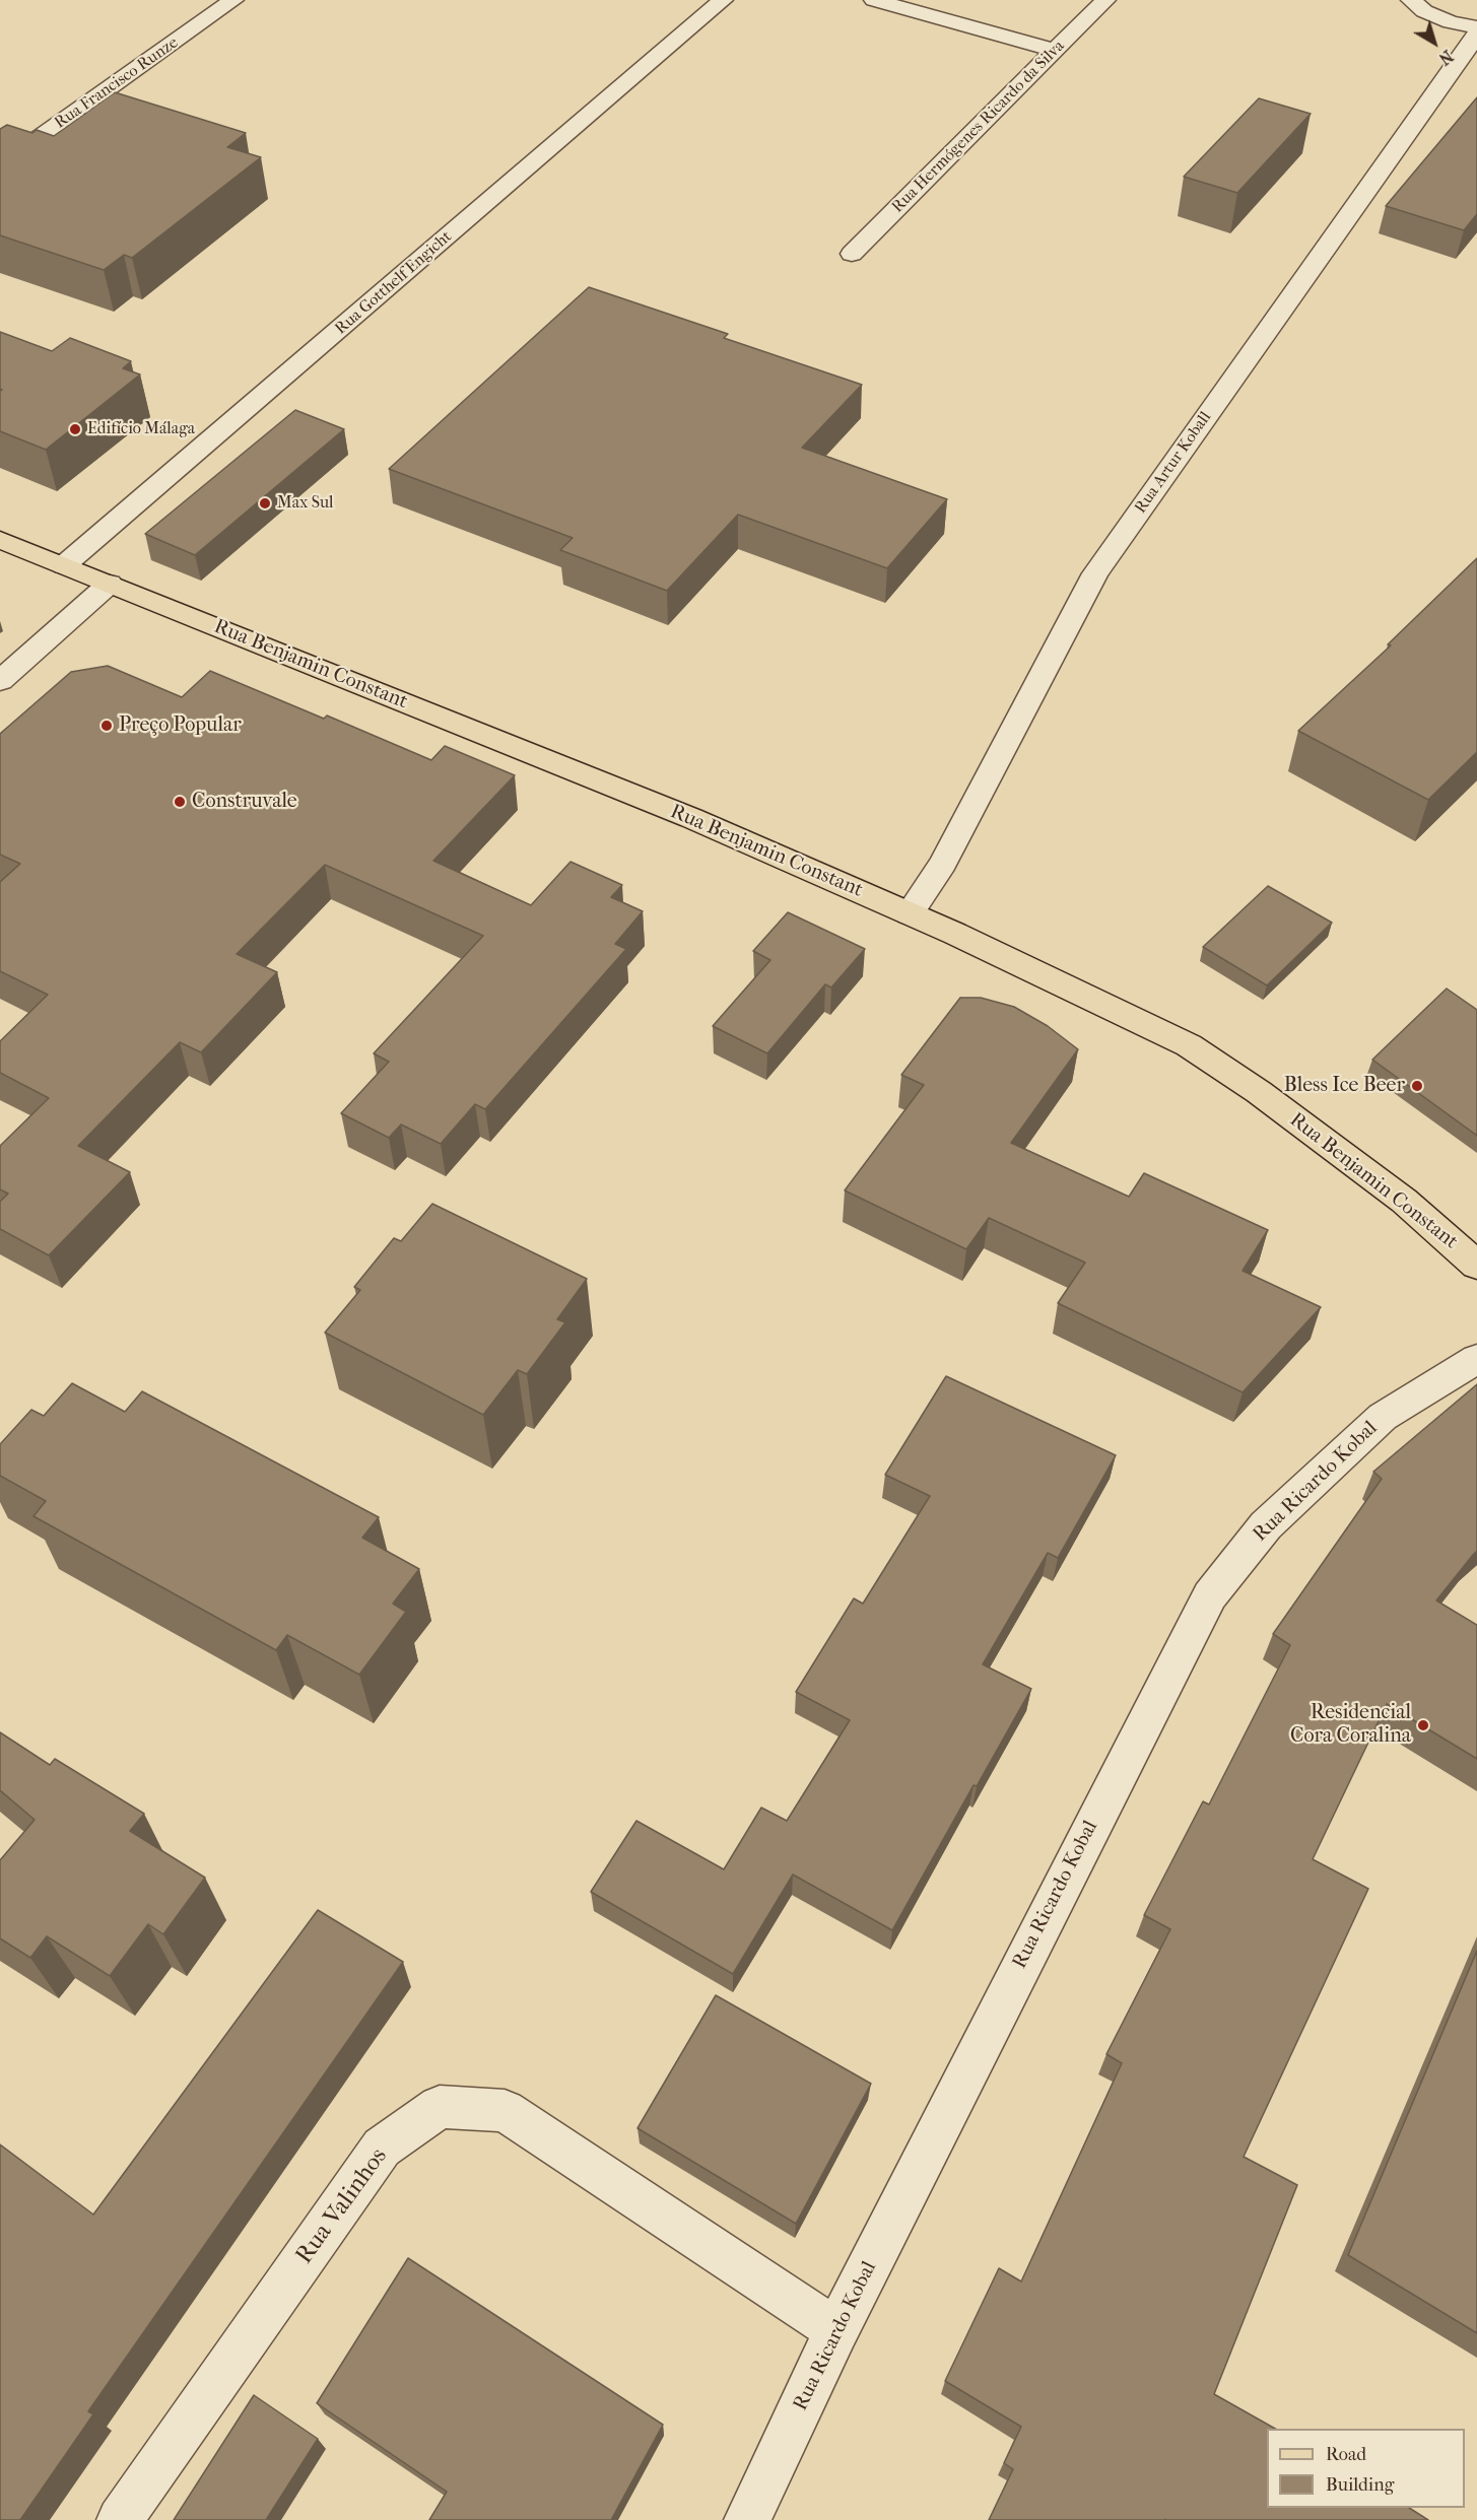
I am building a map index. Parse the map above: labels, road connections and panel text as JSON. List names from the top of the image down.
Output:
{
  "streets": {
    "main road": ["Rua Benjamin Constant"],
    "street": [
      "Rua Francisco Runze",
      "Rua Hermógenes Ricardo da Silva",
      "Rua Gotthelf Engicht",
      "Rua Artur Koball",
      "Rua Ricardo Kobal",
      "Rua Valinhos"
    ]
  },
  "crossings": [
    ["Rua Gotthelf Engicht", "Rua Benjamin Constant"],
    ["Rua Artur Koball", "Rua Benjamin Constant"],
    ["Rua Ricardo Kobal", "Rua Valinhos"]
  ],
  "places": [
    "Edifício Málaga",
    "Max Sul",
    "Preço Popular",
    "Construvale",
    "Bless Ice Beer",
    "Residencial Cora Coralina"
  ],
  "legend": ["Road", "Building"],
  "north": "bottom right"
}
